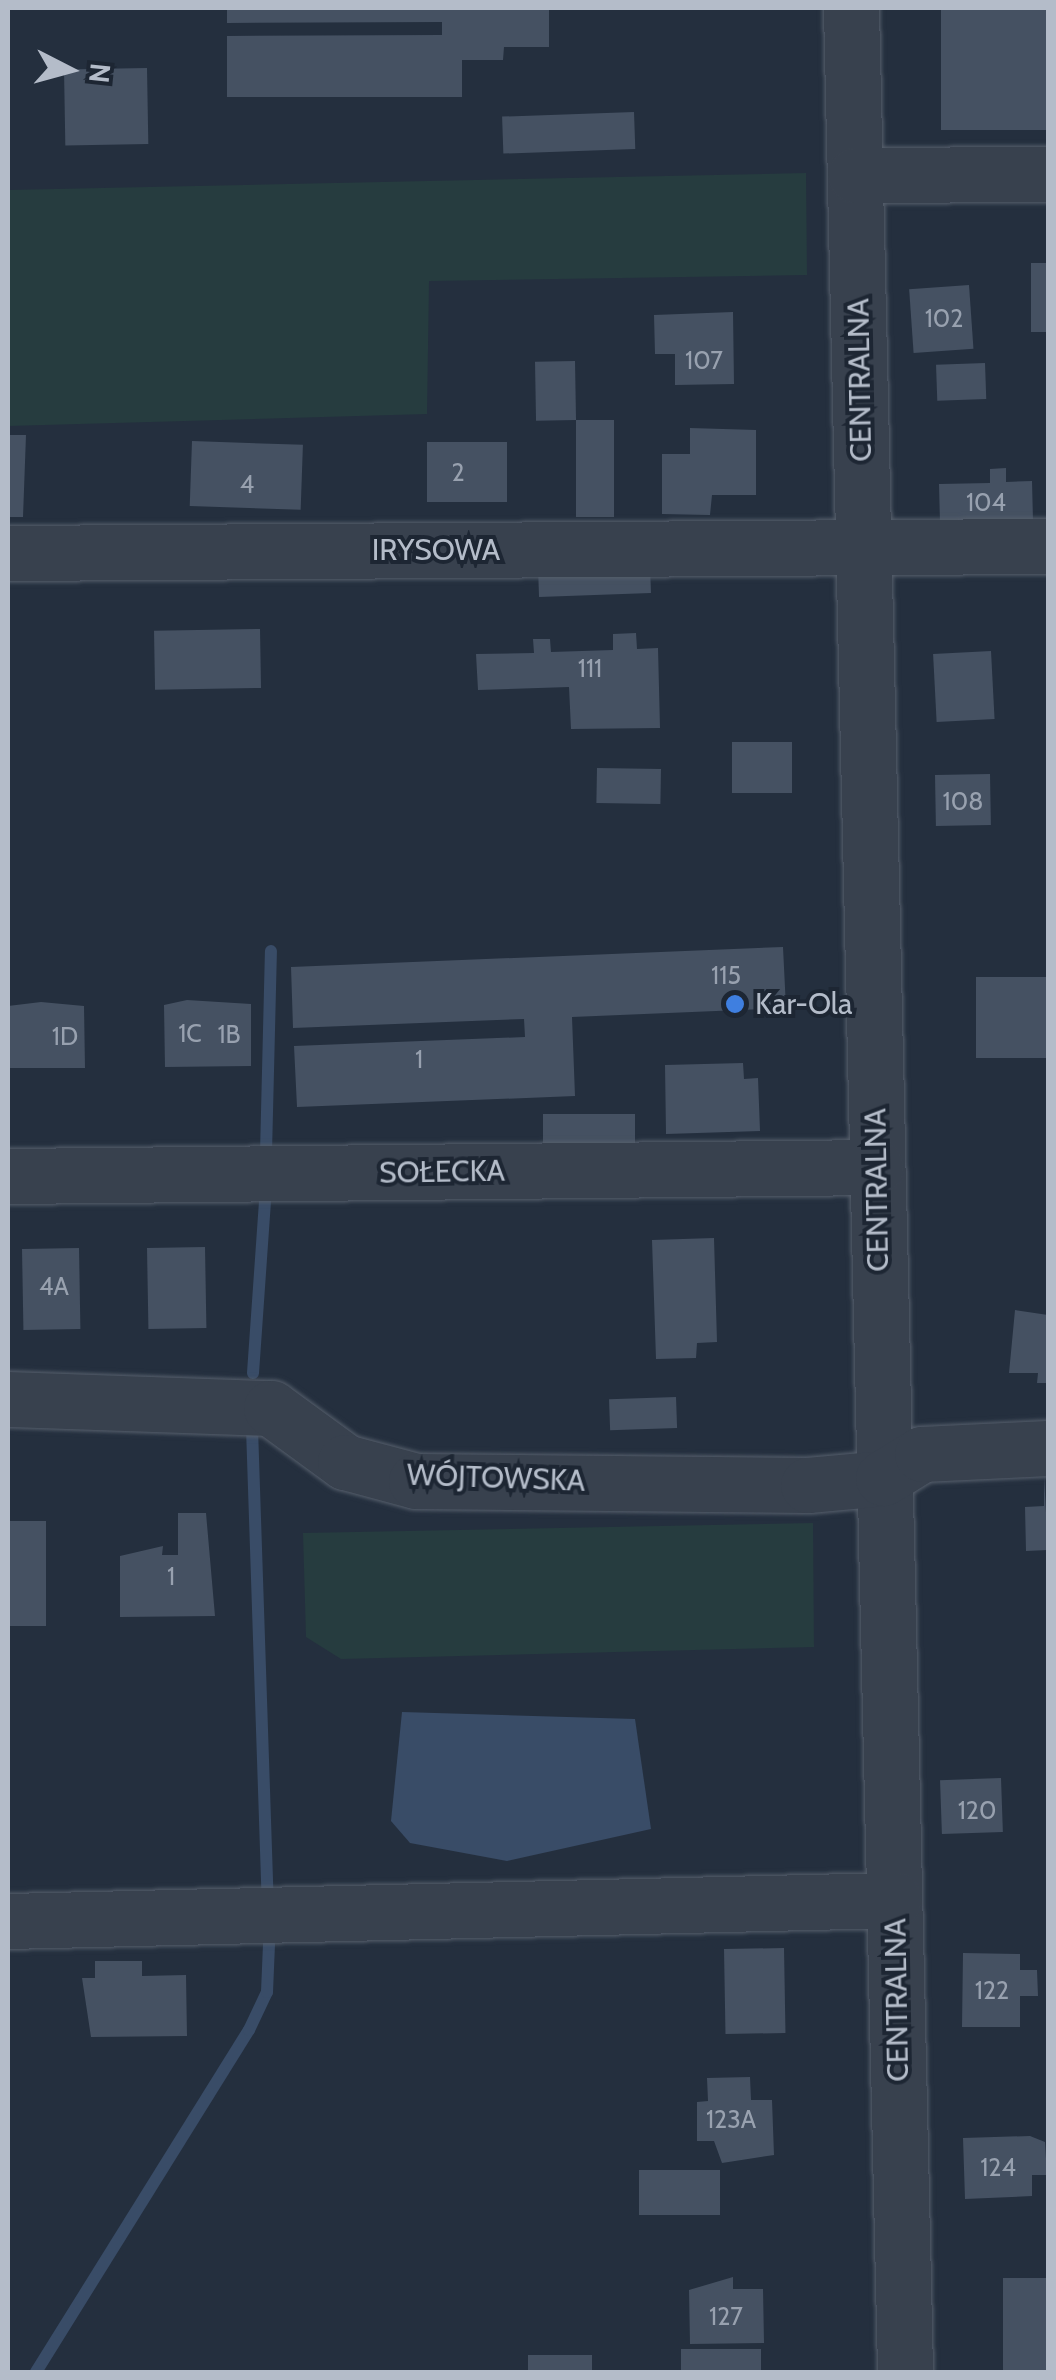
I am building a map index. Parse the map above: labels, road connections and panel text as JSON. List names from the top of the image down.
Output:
{
  "streets": {
    "street": [
      "CENTRALNA",
      "IRYSOWA",
      "SOŁECKA",
      "WÓJTOWSKA"
    ]
  },
  "crossings": [
    ["CENTRALNA", "IRYSOWA"],
    ["CENTRALNA", "SOŁECKA"],
    ["CENTRALNA", "WÓJTOWSKA"]
  ],
  "places": ["Kar-Ola"],
  "house_numbers": [
    "102",
    "107",
    "2",
    "4",
    "104",
    "111",
    "108",
    "115",
    "1C",
    "1B",
    "1D",
    "1",
    "4A",
    "1",
    "120",
    "122",
    "123A",
    "124",
    "127"
  ],
  "north": "right"
}
